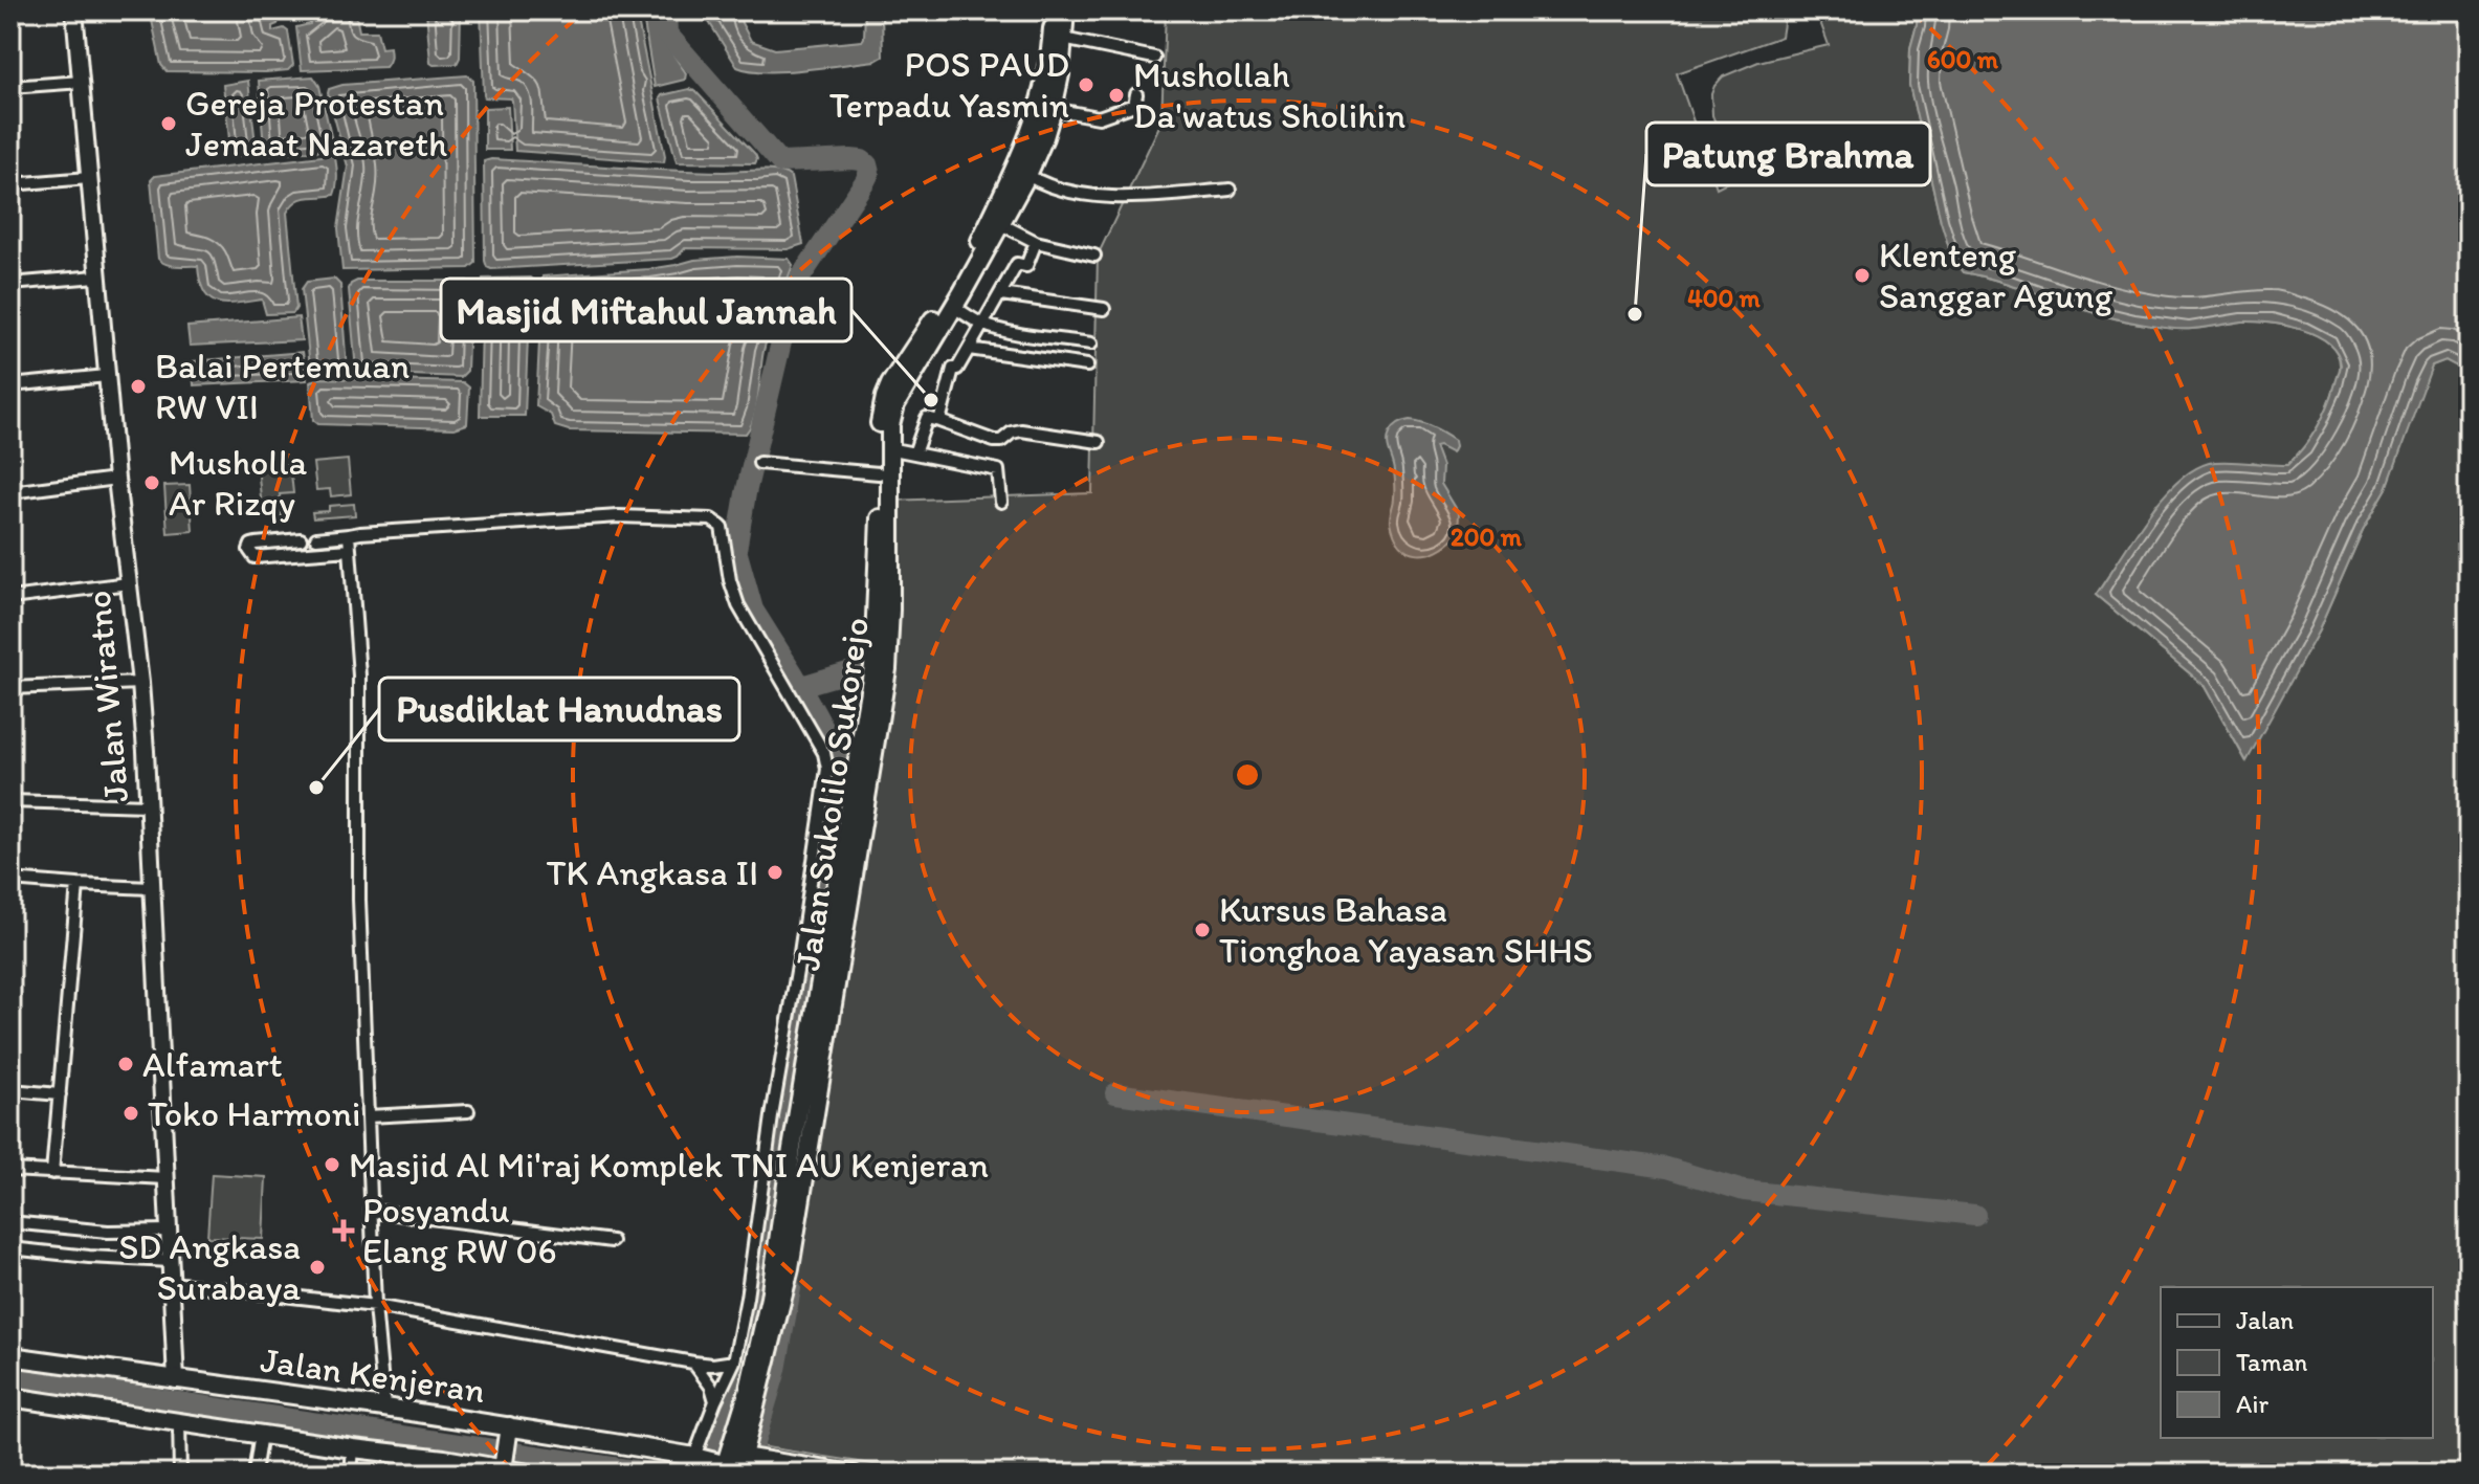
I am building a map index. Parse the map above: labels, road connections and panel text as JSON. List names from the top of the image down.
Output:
{
  "streets": {
    "main road": ["Jalan Wiratno", "Jalan Sukolilo Sukorejo", "Jalan Kenjeran"]
  },
  "crossings": [
    ["Jalan Wiratno", "Jalan Kenjeran"],
    ["Jalan Sukolilo Sukorejo", "Jalan Kenjeran"]
  ],
  "places": {
    "other": [
      "POS PAUD Terpadu Yasmin",
      "Mushollah Da'watus Sholihin",
      "Gereja Protestan Jemaat Nazareth",
      "Klenteng Sanggar Agung",
      "Patung Brahma",
      "Balai Pertemuan RW VII",
      "Masjid Miftahul Jannah",
      "Musholla Ar Rizqy",
      "Pusdiklat Hanudnas",
      "TK Angkasa II",
      "Kursus Bahasa Tionghoa Yayasan SHHS",
      "Alfamart",
      "Toko Harmoni",
      "Masjid Al Mi'raj Komplek TNI AU Kenjeran",
      "SD Angkasa Surabaya"
    ],
    "health": ["Posyandu Elang RW 06"]
  },
  "legend": ["Jalan", "Taman", "Air"],
  "rings": ["600 m", "400 m", "200 m"]
}
